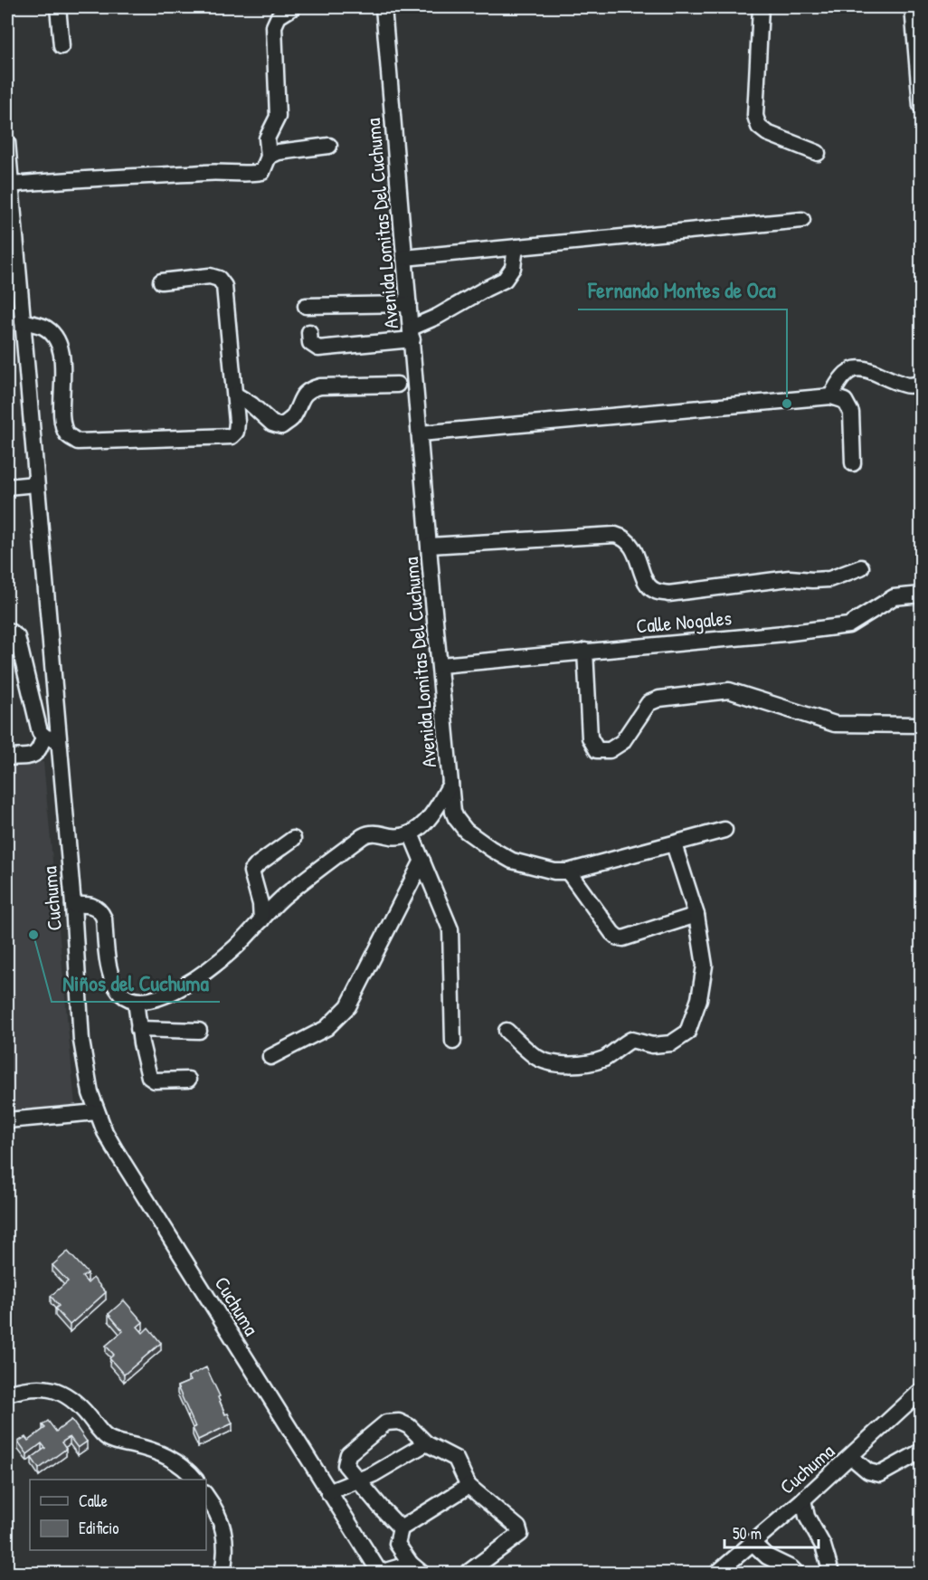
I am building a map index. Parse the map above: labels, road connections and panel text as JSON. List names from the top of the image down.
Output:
{
  "streets": {
    "street": ["Avenida Lomitas Del Cuchuma", "Calle Nogales", "Cuchuma"]
  },
  "crossings": [
    ["Avenida Lomitas Del Cuchuma", "Calle Nogales"]
  ],
  "places": ["Fernando Montes de Oca", "Niños del Cuchuma"],
  "legend": ["Calle", "Edificio"],
  "scale_bar": "50 m"
}
